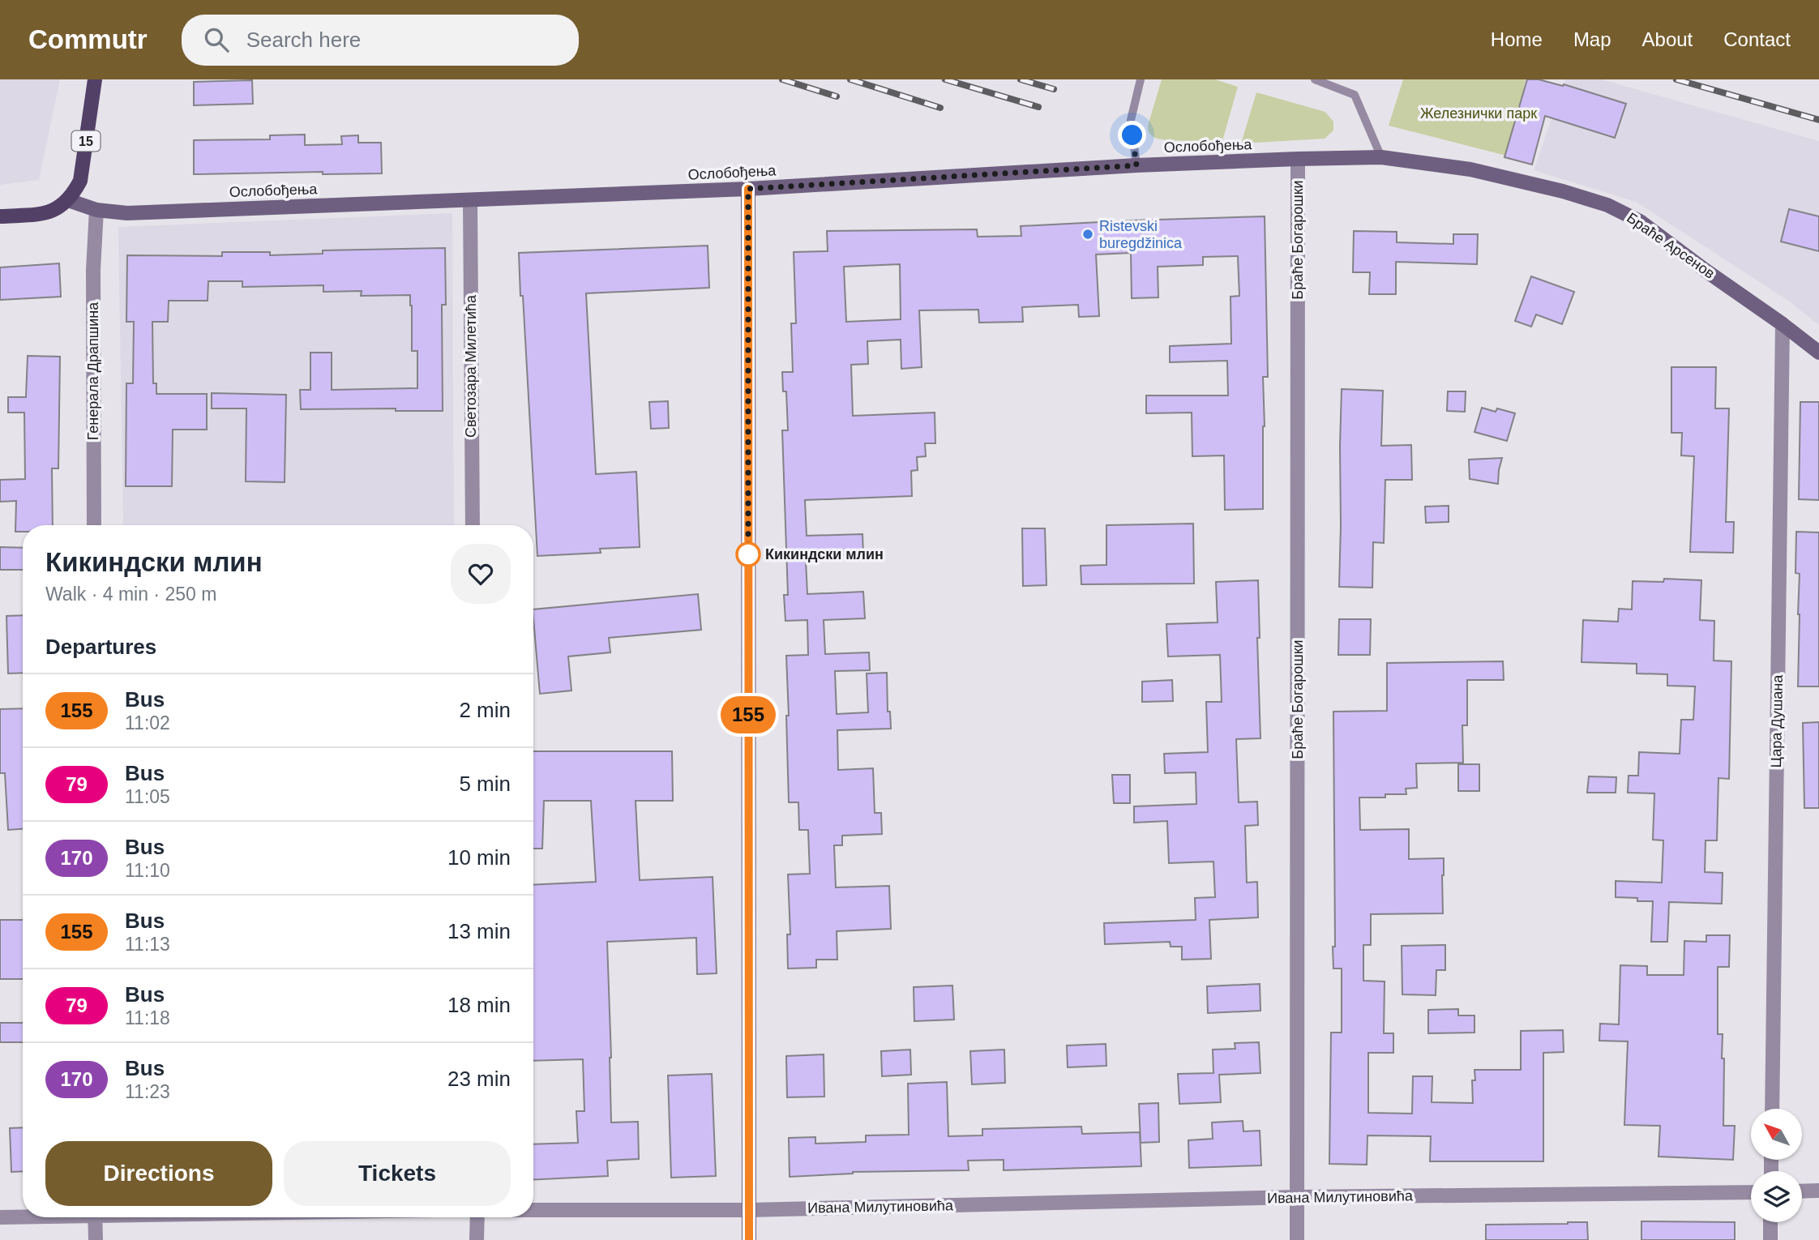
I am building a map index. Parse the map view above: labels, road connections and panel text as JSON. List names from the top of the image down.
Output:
{
  "streets": {
    "main road": ["15", "Ослобођења", "Браће Арсенов"],
    "street": [
      "Браће Богарошки",
      "Светозара Милетића",
      "Генерала Драпшина",
      "Цара Душана",
      "Ивана Милутиновића"
    ]
  },
  "crossings": [
    ["15", "Ослобођења"],
    ["Ослобођења", "Браће Богарошки"],
    ["Ослобођења", "Браће Арсенов"],
    ["Ослобођења", "Светозара Милетића"],
    ["Ослобођења", "Генерала Драпшина"],
    ["Браће Богарошки", "Ивана Милутиновића"],
    ["Браће Арсенов", "Цара Душана"]
  ],
  "parks": ["Железнички парк"],
  "places": ["Ristevski buregdžinica", "Кикиндски млин"],
  "lines": ["bus line 155"],
  "north": "top left",
  "page": {
    "header": "Commutr",
    "search": "Search here",
    "nav": [
      "Home",
      "Map",
      "About",
      "Contact"
    ],
    "on_map": "155",
    "heading": [
      ["Кикиндски млин", "Walk · 4 min · 250 m"],
      "Departures"
    ],
    "list": [
      {
        "mark": "155",
        "name": "Bus",
        "note": "11:02",
        "value": "2 min"
      },
      {
        "mark": "79",
        "name": "Bus",
        "note": "11:05",
        "value": "5 min"
      },
      {
        "mark": "170",
        "name": "Bus",
        "note": "11:10",
        "value": "10 min"
      },
      {
        "mark": "155",
        "name": "Bus",
        "note": "11:13",
        "value": "13 min"
      },
      {
        "mark": "79",
        "name": "Bus",
        "note": "11:18",
        "value": "18 min"
      },
      {
        "mark": "170",
        "name": "Bus",
        "note": "11:23",
        "value": "23 min"
      }
    ],
    "buttons": ["Directions", "Tickets"]
  }
}
